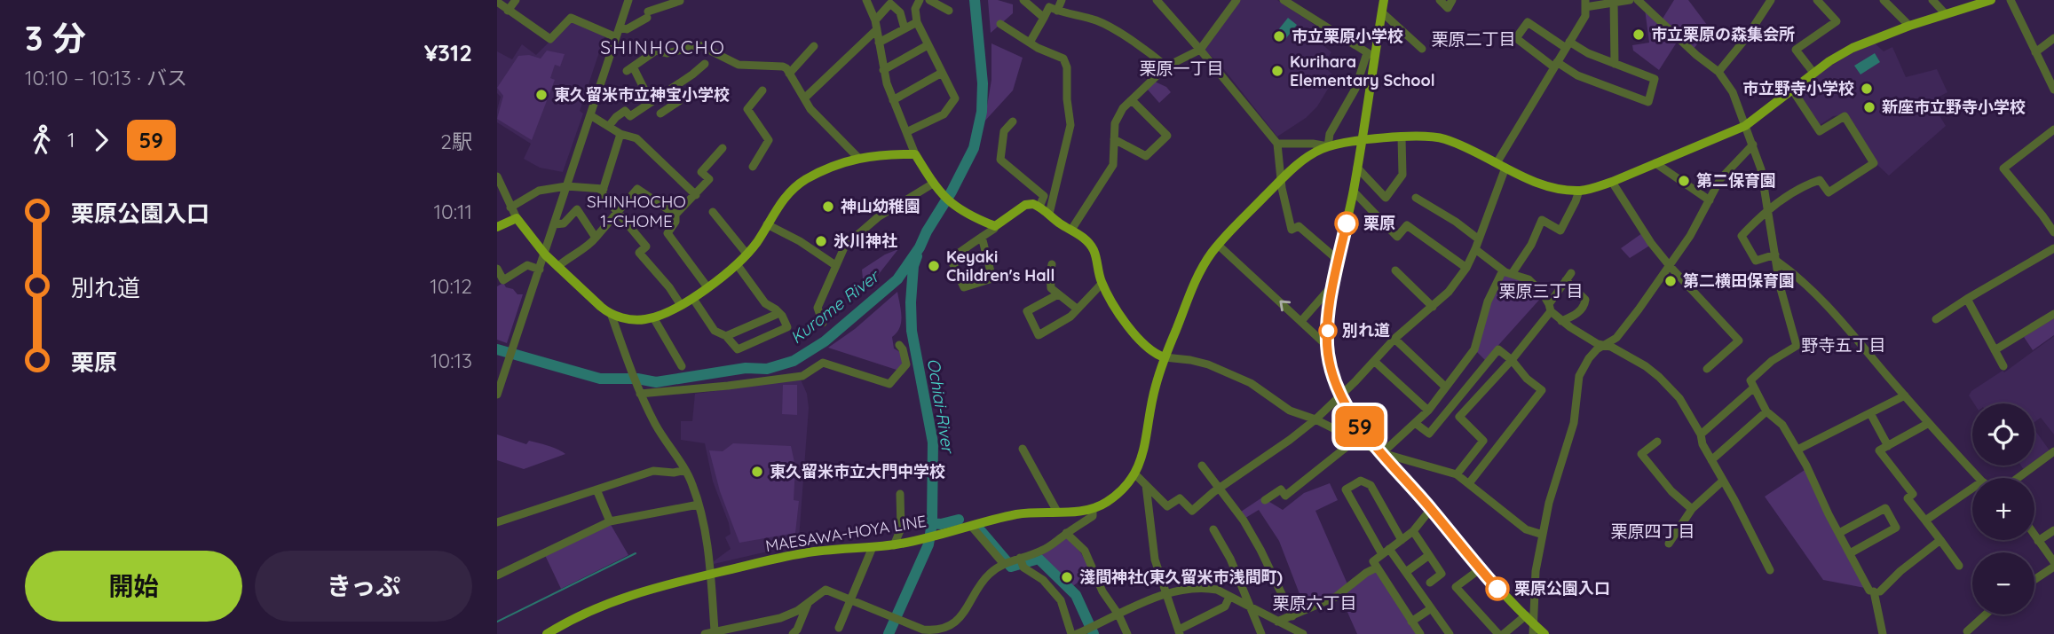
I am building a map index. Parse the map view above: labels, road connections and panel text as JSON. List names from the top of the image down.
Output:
{
  "streets": {
    "main road": ["MAESAWA-HOYA LINE"]
  },
  "districts": [
    "栗原二丁目",
    "SHINHOCHO",
    "栗原一丁目",
    "SHINHOCHO 1-CHOME",
    "栗原三丁目",
    "野寺五丁目",
    "栗原四丁目",
    "栗原六丁目"
  ],
  "water": ["Kurome River", "Ochiai-River"],
  "places": [
    "市立栗原の森集会所",
    "市立栗原小学校",
    "Kurihara Elementary School",
    "市立野寺小学校",
    "東久留米市立神宝小学校",
    "新座市立野寺小学校",
    "第二保育園",
    "神山幼稚園",
    "栗原",
    "氷川神社",
    "Keyaki Children's Hall",
    "第二横田保育園",
    "別れ道",
    "東久留米市立大門中学校",
    "淺間神社(東久留米市浅間町)",
    "栗原公園入口"
  ],
  "lines": ["bus line 59"],
  "page": {
    "heading": ["3 分", "10:10 – 10:13 · バス", "¥312"],
    "on_map": "59",
    "legs": ["1", "59", "2駅"],
    "list": [
      {
        "name": "栗原公園入口",
        "value": "10:11"
      },
      {
        "name": "別れ道",
        "value": "10:12"
      },
      {
        "name": "栗原",
        "value": "10:13"
      }
    ],
    "map_buttons": ["+", "−"],
    "buttons": ["開始", "きっぷ"]
  }
}
